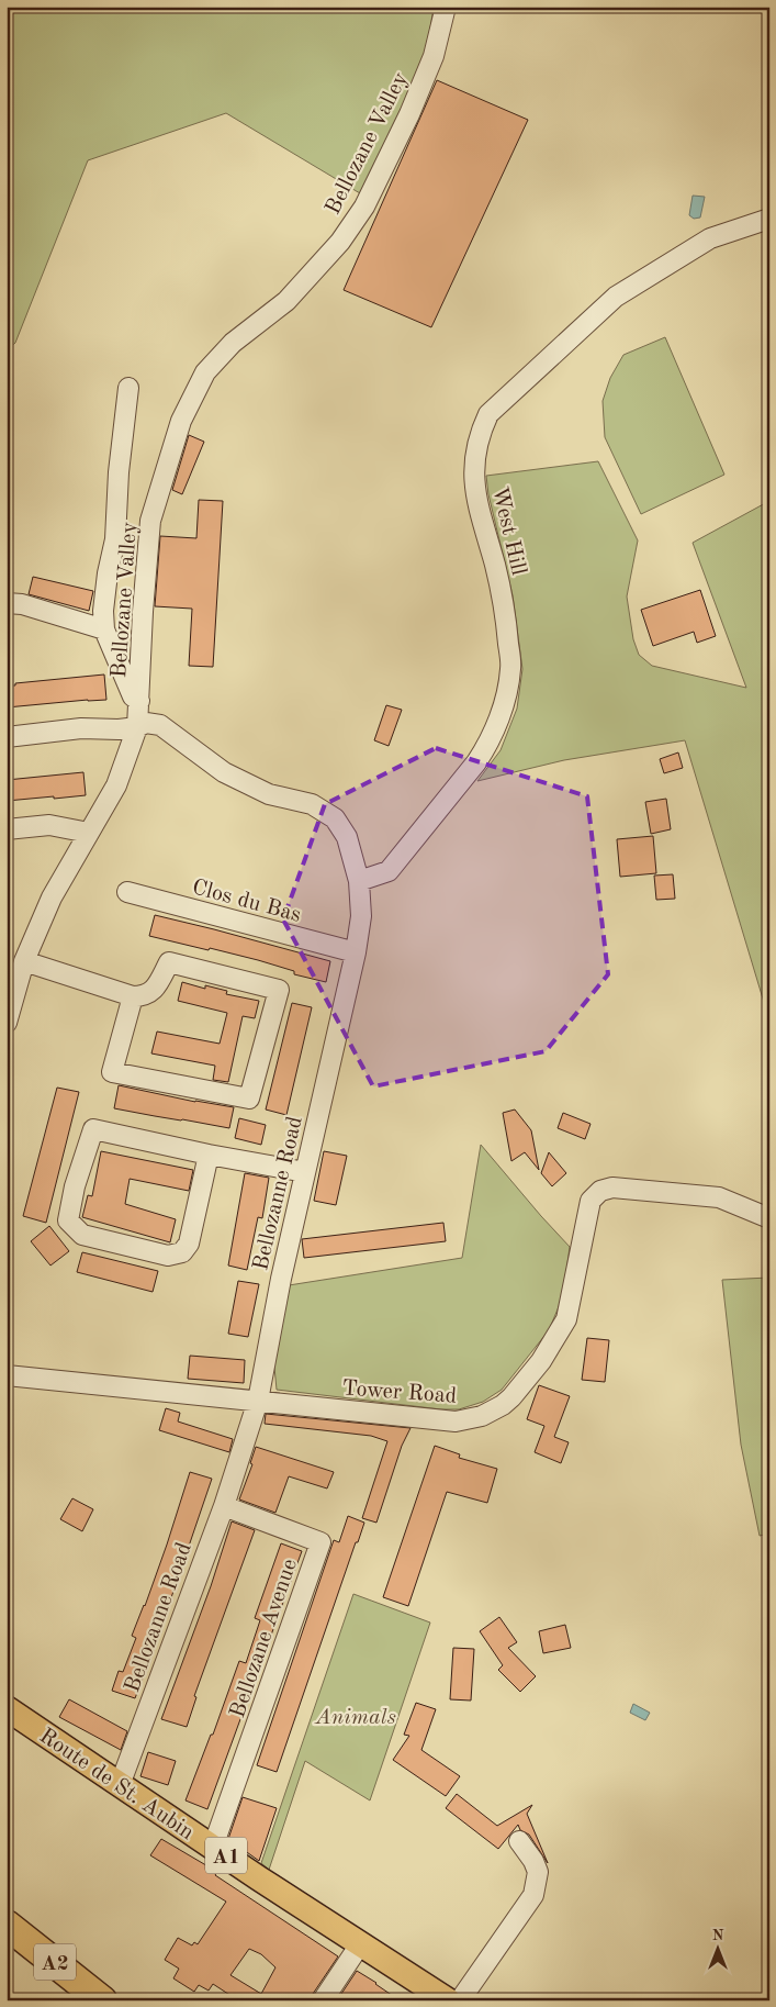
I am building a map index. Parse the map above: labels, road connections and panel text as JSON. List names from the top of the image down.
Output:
{
  "streets": {
    "highway": ["A2"],
    "main road": ["Route de St. Aubin", "A1"],
    "street": [
      "Bellozane Valley",
      "West Hill",
      "Clos du Bas",
      "Bellozanne Road",
      "Tower Road",
      "Bellozane Avenue"
    ]
  },
  "crossings": [
    ["Bellozane Valley", "Bellozanne Road"],
    ["West Hill", "Bellozanne Road"],
    ["Clos du Bas", "Bellozanne Road"],
    ["Bellozanne Road", "Tower Road"],
    ["Bellozanne Road", "Bellozane Avenue"],
    ["Bellozanne Road", "Route de St. Aubin"],
    ["Bellozane Avenue", "Route de St. Aubin"]
  ],
  "parks": ["Animals"],
  "north": "top"
}
